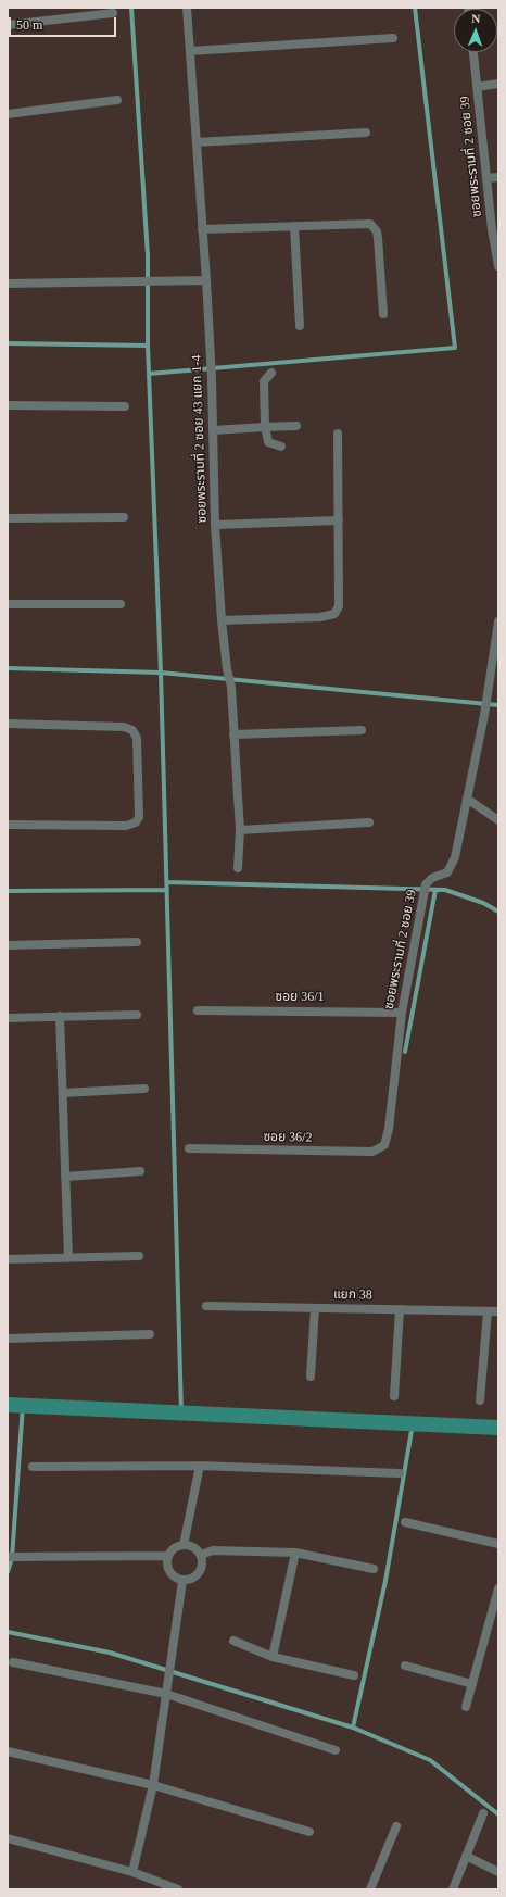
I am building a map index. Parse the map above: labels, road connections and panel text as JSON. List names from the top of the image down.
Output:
{
  "streets": {
    "street": [
      "ซอยพระรามที่ 2 ซอย 39",
      "ซอยพระรามที่ 2 ซอย 43 แยก 1-4",
      "ซอย 36/1",
      "ซอย 36/2",
      "แยก 38"
    ]
  },
  "crossings": [
    ["ซอยพระรามที่ 2 ซอย 39", "ซอย 36/1"],
    ["ซอยพระรามที่ 2 ซอย 39", "ซอย 36/2"]
  ],
  "scale_bar": "50 m",
  "north": "top"
}
